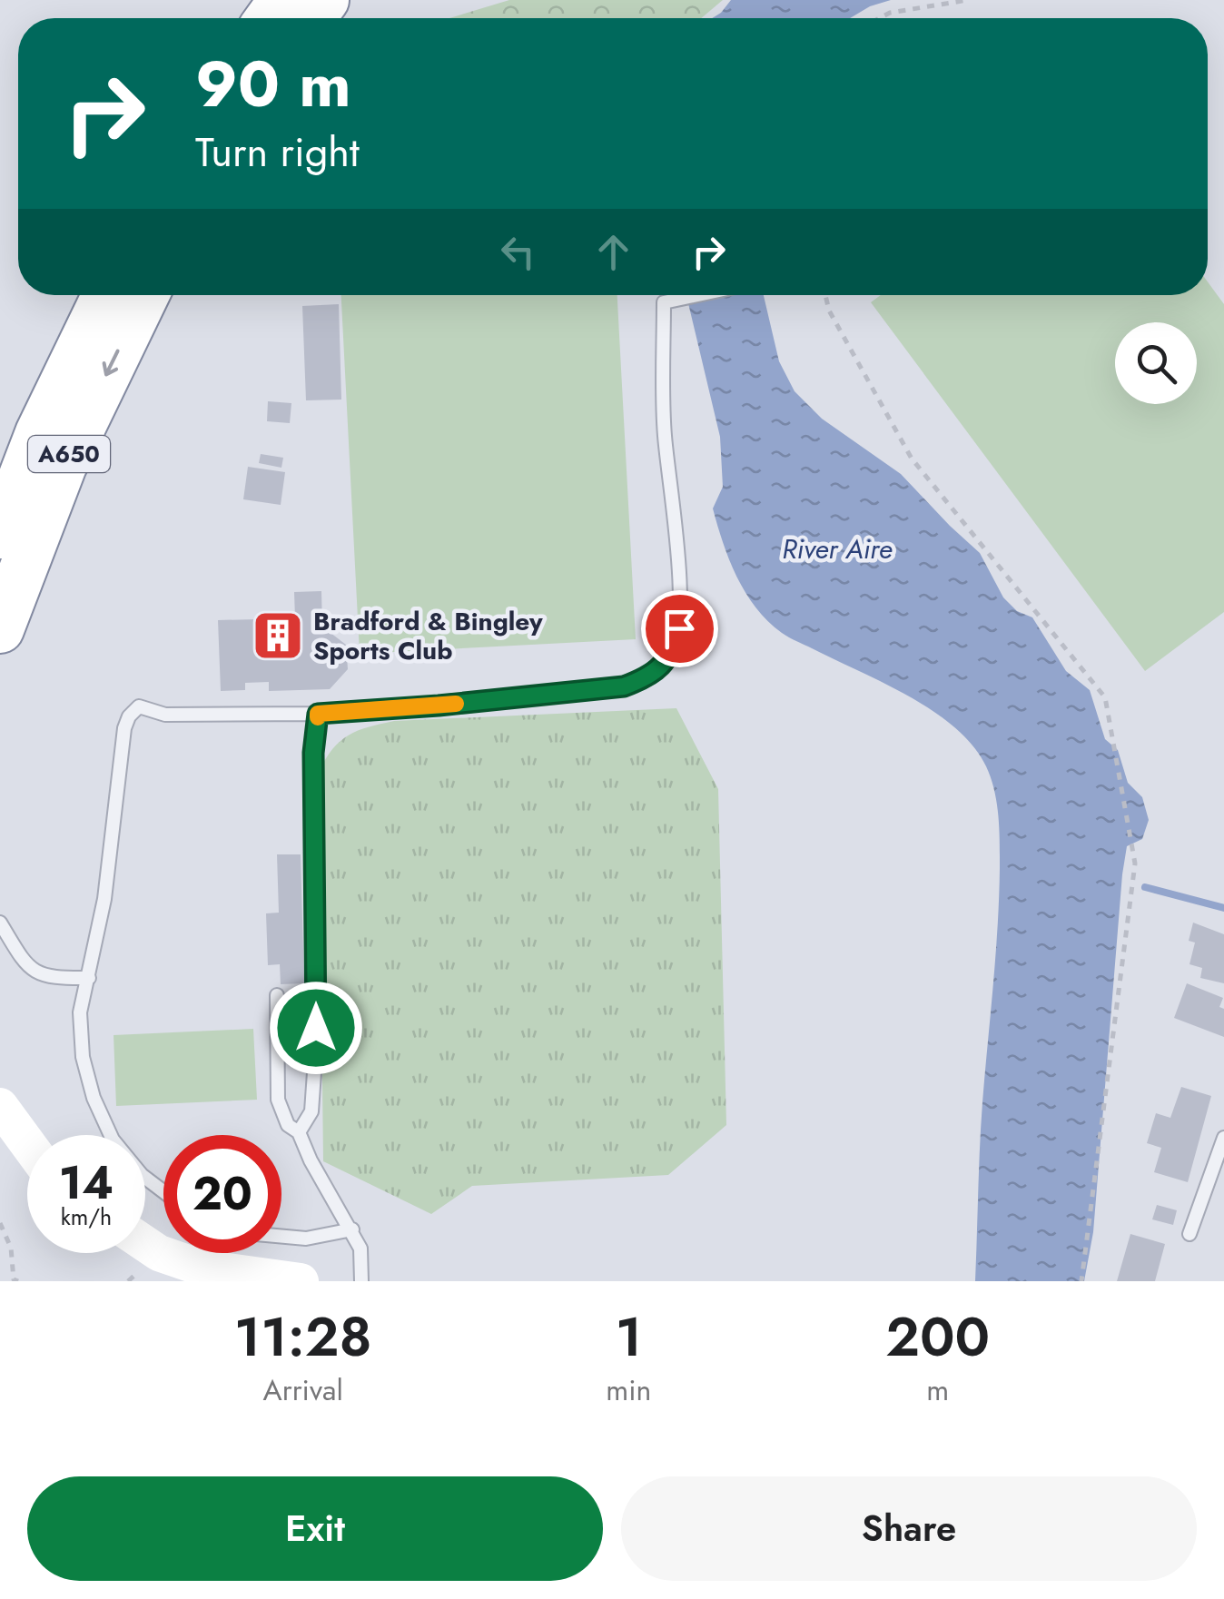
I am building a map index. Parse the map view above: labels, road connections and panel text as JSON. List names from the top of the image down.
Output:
{
  "streets": {
    "highway": ["A650"]
  },
  "water": ["River Aire"],
  "places": {
    "building": ["Bradford & Bingley Sports Club"]
  },
  "page": {
    "turn": ["90 m", "Turn right"],
    "speed": "14 km/h",
    "limit": "20",
    "eta": [
      "11:28",
      "Arrival",
      "1",
      "min",
      "200",
      "m"
    ],
    "buttons": ["Exit", "Share"]
  }
}
